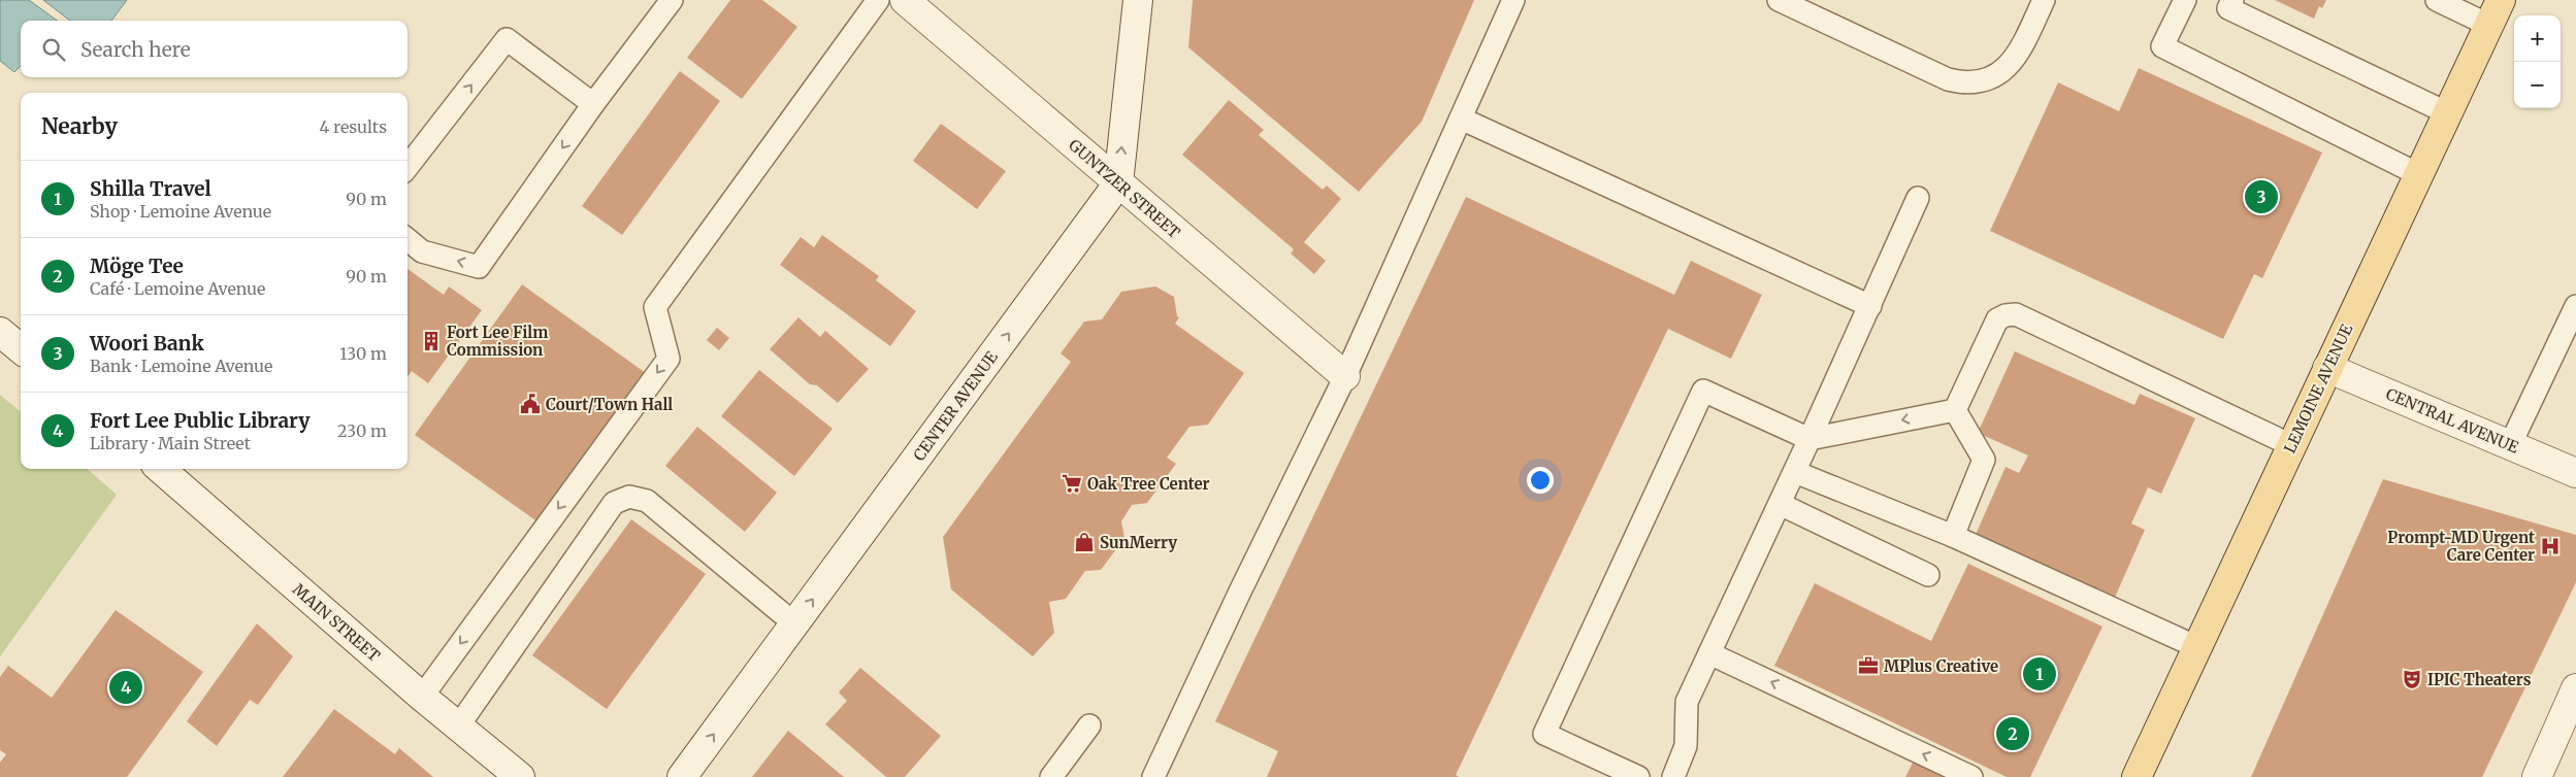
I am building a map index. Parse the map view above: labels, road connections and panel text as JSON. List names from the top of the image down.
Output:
{
  "streets": {
    "main road": [
      "GUNTZER STREET",
      "LEMOINE AVENUE",
      "CENTER AVENUE",
      "CENTRAL AVENUE",
      "MAIN STREET"
    ]
  },
  "crossings": [
    ["GUNTZER STREET", "CENTER AVENUE"],
    ["LEMOINE AVENUE", "CENTRAL AVENUE"]
  ],
  "one_way": ["CENTER AVENUE"],
  "places": {
    "building": ["Fort Lee Film Commission"],
    "public building": ["Court/Town Hall"],
    "supermarket": ["Oak Tree Center"],
    "shop": ["SunMerry"],
    "hospital": ["Prompt-MD Urgent Care Center"],
    "office": ["MPlus Creative"],
    "theatre": ["IPIC Theaters"]
  },
  "page": {
    "map_buttons": ["+", "−"],
    "search": "Search here",
    "heading": ["Nearby", "4 results"],
    "list": [
      {
        "mark": "1",
        "name": "Shilla Travel",
        "note": "Shop · Lemoine Avenue",
        "value": "90 m"
      },
      {
        "mark": "2",
        "name": "Möge Tee",
        "note": "Café · Lemoine Avenue",
        "value": "90 m"
      },
      {
        "mark": "3",
        "name": "Woori Bank",
        "note": "Bank · Lemoine Avenue",
        "value": "130 m"
      },
      {
        "mark": "4",
        "name": "Fort Lee Public Library",
        "note": "Library · Main Street",
        "value": "230 m"
      }
    ],
    "pins": [
      "3",
      "1",
      "4",
      "2"
    ]
  }
}
